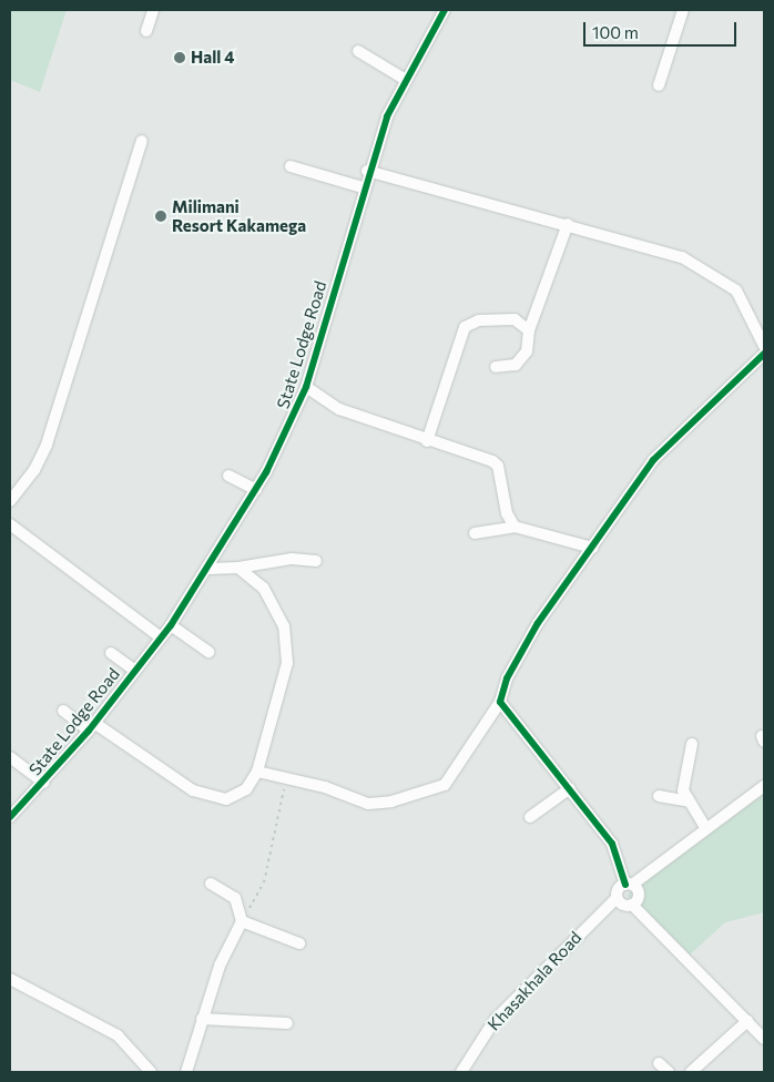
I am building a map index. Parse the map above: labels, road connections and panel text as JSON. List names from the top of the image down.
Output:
{
  "streets": {
    "street": ["State Lodge Road", "Khasakhala Road"]
  },
  "places": ["Hall 4", "Milimani Resort Kakamega"],
  "scale_bar": "100 m"
}
